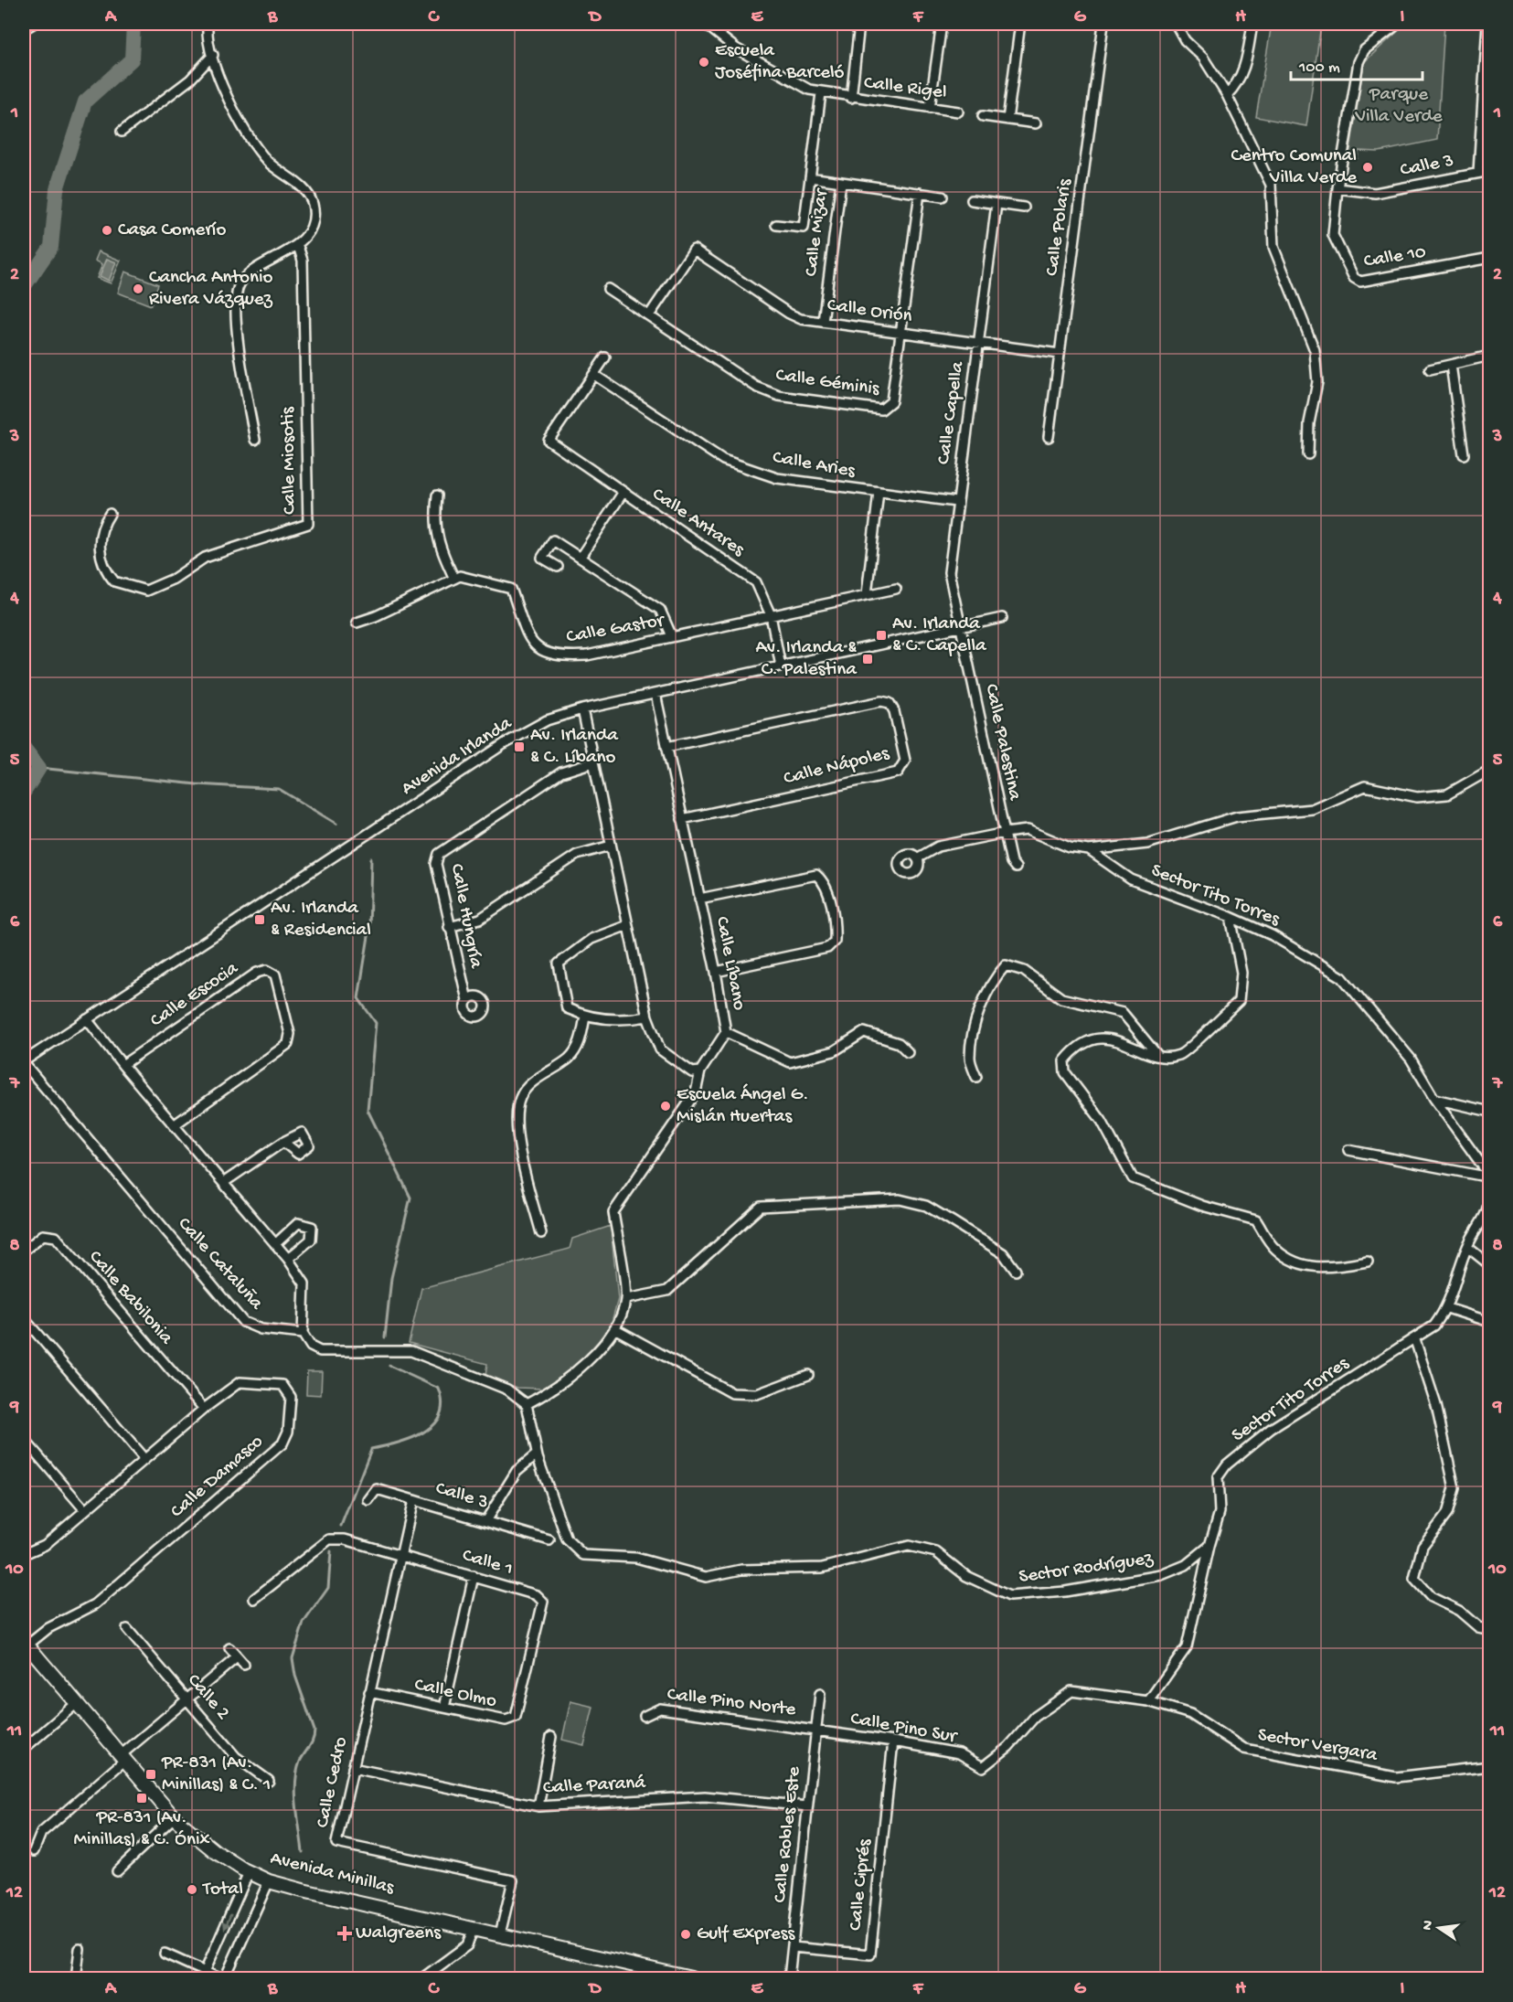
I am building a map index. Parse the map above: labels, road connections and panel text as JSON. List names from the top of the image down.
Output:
{
  "streets": {
    "street": [
      "Calle Rigel",
      "Calle 3",
      "Calle Polaris",
      "Calle Mizar",
      "Calle 10",
      "Calle Orión",
      "Calle Géminis",
      "Calle Capella",
      "Calle Miosotis",
      "Calle Aries",
      "Calle Antares",
      "Calle Gastor",
      "Calle Palestina",
      "Avenida Irlanda",
      "Calle Nápoles",
      "Sector Tito Torres",
      "Calle Hungría",
      "Calle Líbano",
      "Calle Escocia",
      "Calle Cataluña",
      "Calle Babilonia",
      "Calle Damasco",
      "Calle 1",
      "Sector Rodríguez",
      "Calle Olmo",
      "Calle 2",
      "Calle Pino Norte",
      "Calle Pino Sur",
      "Sector Vergara",
      "Calle Cedro",
      "Calle Paraná",
      "Calle Robles Este",
      "Avenida Minillas",
      "Calle Ciprés"
    ]
  },
  "crossings": [
    ["Calle 3", "Calle 10"],
    ["Calle 3", "Calle Cedro"],
    ["Calle Polaris", "Calle Orión"],
    ["Calle Mizar", "Calle Orión"],
    ["Calle Orión", "Calle Géminis"],
    ["Calle Orión", "Calle Capella"],
    ["Calle Capella", "Calle Aries"],
    ["Calle Capella", "Calle Palestina"],
    ["Calle Capella", "Avenida Irlanda"],
    ["Calle Aries", "Calle Antares"],
    ["Calle Antares", "Calle Gastor"],
    ["Calle Antares", "Avenida Irlanda"],
    ["Calle Palestina", "Avenida Irlanda"],
    ["Avenida Irlanda", "Calle Líbano"],
    ["Avenida Irlanda", "Calle Cataluña"],
    ["Calle Nápoles", "Calle Líbano"],
    ["Sector Tito Torres", "Sector Rodríguez"],
    ["Sector Tito Torres", "Sector Vergara"],
    ["Calle Babilonia", "Calle Damasco"],
    ["Calle Damasco", "Avenida Minillas"],
    ["Calle 1", "Calle Olmo"],
    ["Calle 1", "Calle Cedro"],
    ["Calle Olmo", "Calle Cedro"],
    ["Calle Pino Norte", "Calle Pino Sur"],
    ["Calle Pino Norte", "Calle Robles Este"],
    ["Calle Pino Sur", "Sector Vergara"],
    ["Calle Pino Sur", "Calle Robles Este"],
    ["Calle Pino Sur", "Calle Ciprés"],
    ["Calle Cedro", "Calle Paraná"],
    ["Calle Cedro", "Avenida Minillas"],
    ["Calle Paraná", "Calle Robles Este"],
    ["Calle Robles Este", "Calle Ciprés"]
  ],
  "parks": ["Parque Villa Verde"],
  "places": {
    "other": [
      "Escuela Joséfina Barceló",
      "Centro Comunal Villa Verde",
      "Casa Comerío",
      "Cancha Antonio Rivera Vázquez",
      "Escuela Ángel G. Mislán Huertas",
      "Total",
      "Gulf Express"
    ],
    "transit": [
      "Av. Irlanda & C. Capella",
      "Av. Irlanda & C. Palestina",
      "Av. Irlanda & C. Líbano",
      "Av. Irlanda & Residencial",
      "PR-831 (Av. Minillas) & C. 1",
      "PR-831 (Av. Minillas) & C. Ónix"
    ],
    "health": ["Walgreens"]
  },
  "scale_bar": "100 m",
  "north": "left",
  "grid": {
    "columns": [
      "A",
      "B",
      "C",
      "D",
      "E",
      "F",
      "G",
      "H",
      "I"
    ],
    "rows": [
      "1",
      "2",
      "3",
      "4",
      "5",
      "6",
      "7",
      "8",
      "9",
      "10",
      "11",
      "12"
    ]
  }
}
